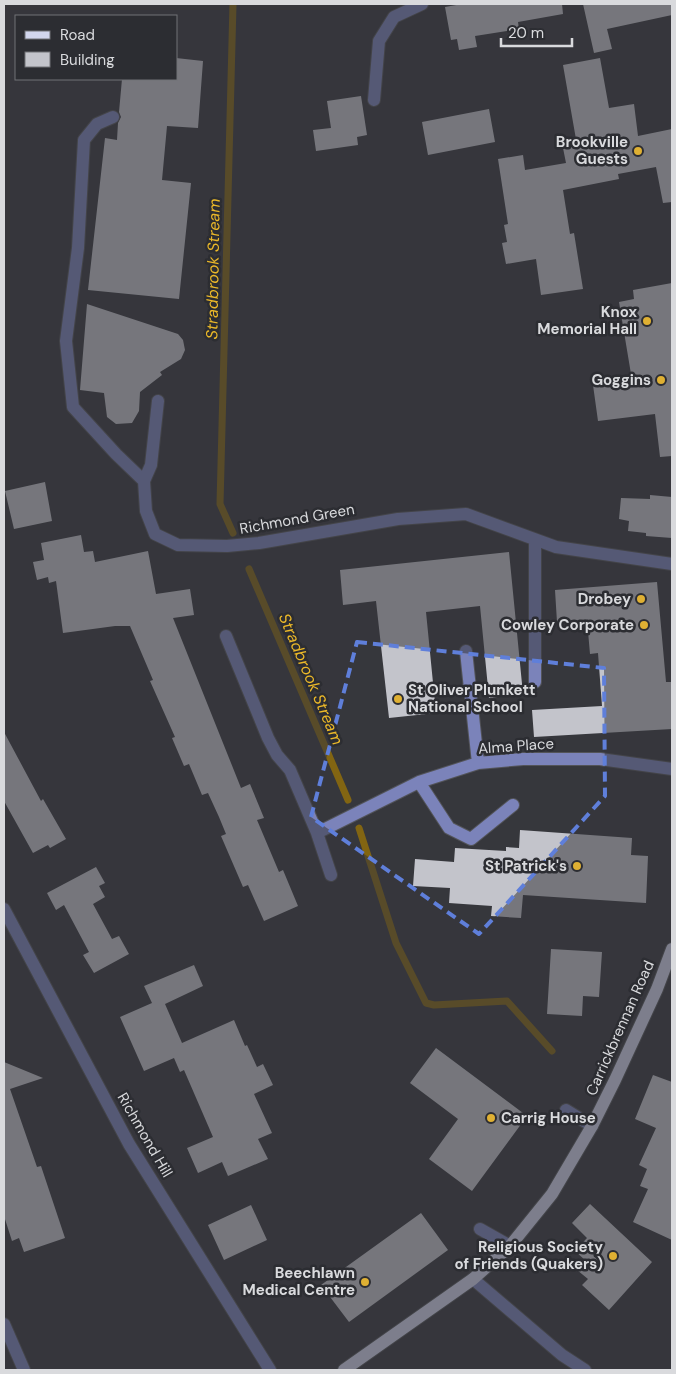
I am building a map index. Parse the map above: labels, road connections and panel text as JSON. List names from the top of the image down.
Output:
{
  "streets": {
    "main road": ["Carrickbrennan Road"],
    "street": ["Richmond Green", "Alma Place", "Richmond Hill"]
  },
  "water": ["Stradbrook Stream"],
  "places": [
    "Brookville Guests",
    "Knox Memorial Hall",
    "Goggins",
    "Drobey",
    "Cowley Corporate",
    "St Oliver Plunkett National School",
    "St Patrick's",
    "Carrig House",
    "Religious Society of Friends (Quakers)",
    "Beechlawn Medical Centre"
  ],
  "legend": ["Road", "Building"],
  "scale_bar": "20 m"
}
